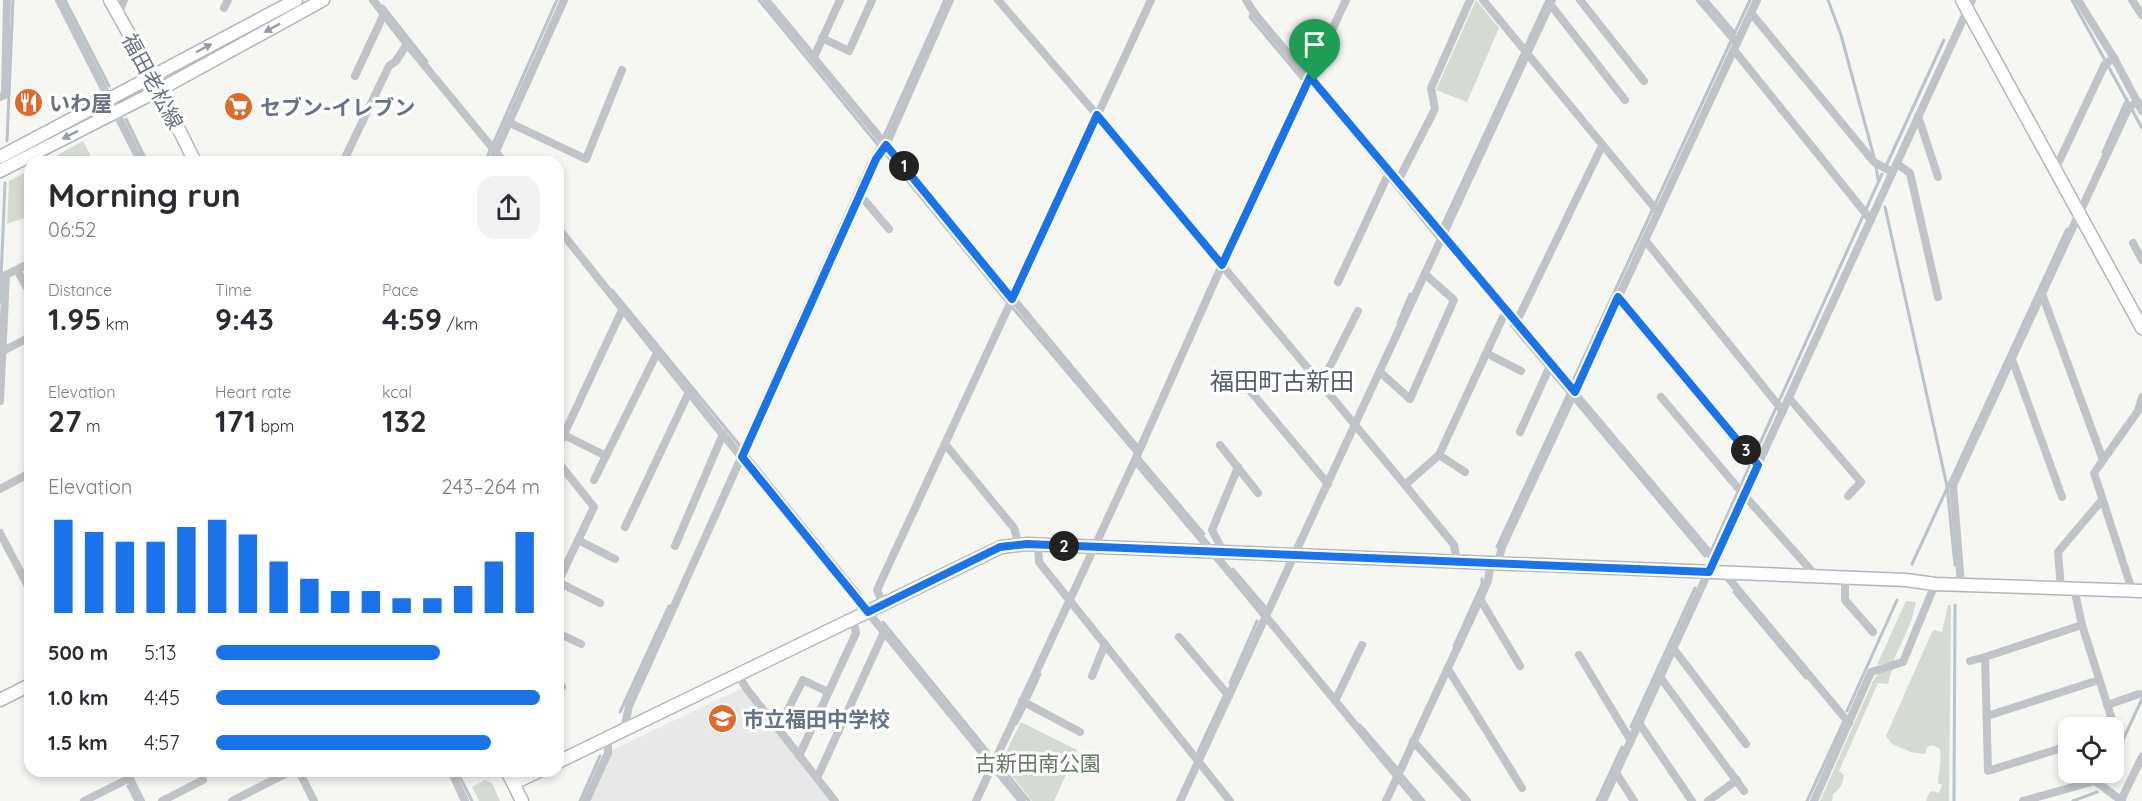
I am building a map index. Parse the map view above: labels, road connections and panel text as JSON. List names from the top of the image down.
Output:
{
  "streets": {
    "street": ["福田老松線"]
  },
  "districts": ["福田町古新田"],
  "parks": ["古新田南公園"],
  "places": {
    "restaurant": ["いわ屋"],
    "supermarket": ["セブン-イレブン"],
    "school or university": ["市立福田中学校"]
  },
  "page": {
    "pins": ["1", "3", "2"],
    "heading": ["Morning run", "06:52"],
    "stats": [
      ["Distance", "1.95 km"],
      ["Time", "9:43"],
      ["Pace", "4:59 /km"],
      ["Elevation", "27 m"],
      ["Heart rate", "171 bpm"],
      ["kcal", "132"]
    ],
    "chart": ["Elevation", "243–264 m"],
    "list": [
      {
        "name": "500 m",
        "note": "5:13"
      },
      {
        "name": "1.0 km",
        "note": "4:45"
      },
      {
        "name": "1.5 km",
        "note": "4:57"
      }
    ]
  }
}
